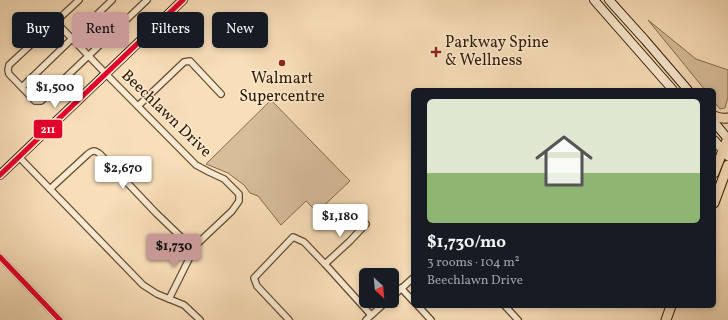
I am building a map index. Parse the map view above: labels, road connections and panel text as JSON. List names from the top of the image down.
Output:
{
  "streets": {
    "street": ["Beechlawn Drive"]
  },
  "places": {
    "health": ["Parkway Spine & Wellness"],
    "other": ["Walmart Supercentre"]
  },
  "lines": ["transit line 211"],
  "north": "bottom right",
  "page": {
    "chip": [
      "Buy",
      "Rent",
      "Filters",
      "New"
    ],
    "price": [
      "$1,500",
      "$2,670",
      "$1,180",
      "$1,730"
    ],
    "list": [
      {
        "name": "$1,730/mo",
        "note": "3 rooms · 104 m² · Beechlawn Drive"
      }
    ]
  }
}
